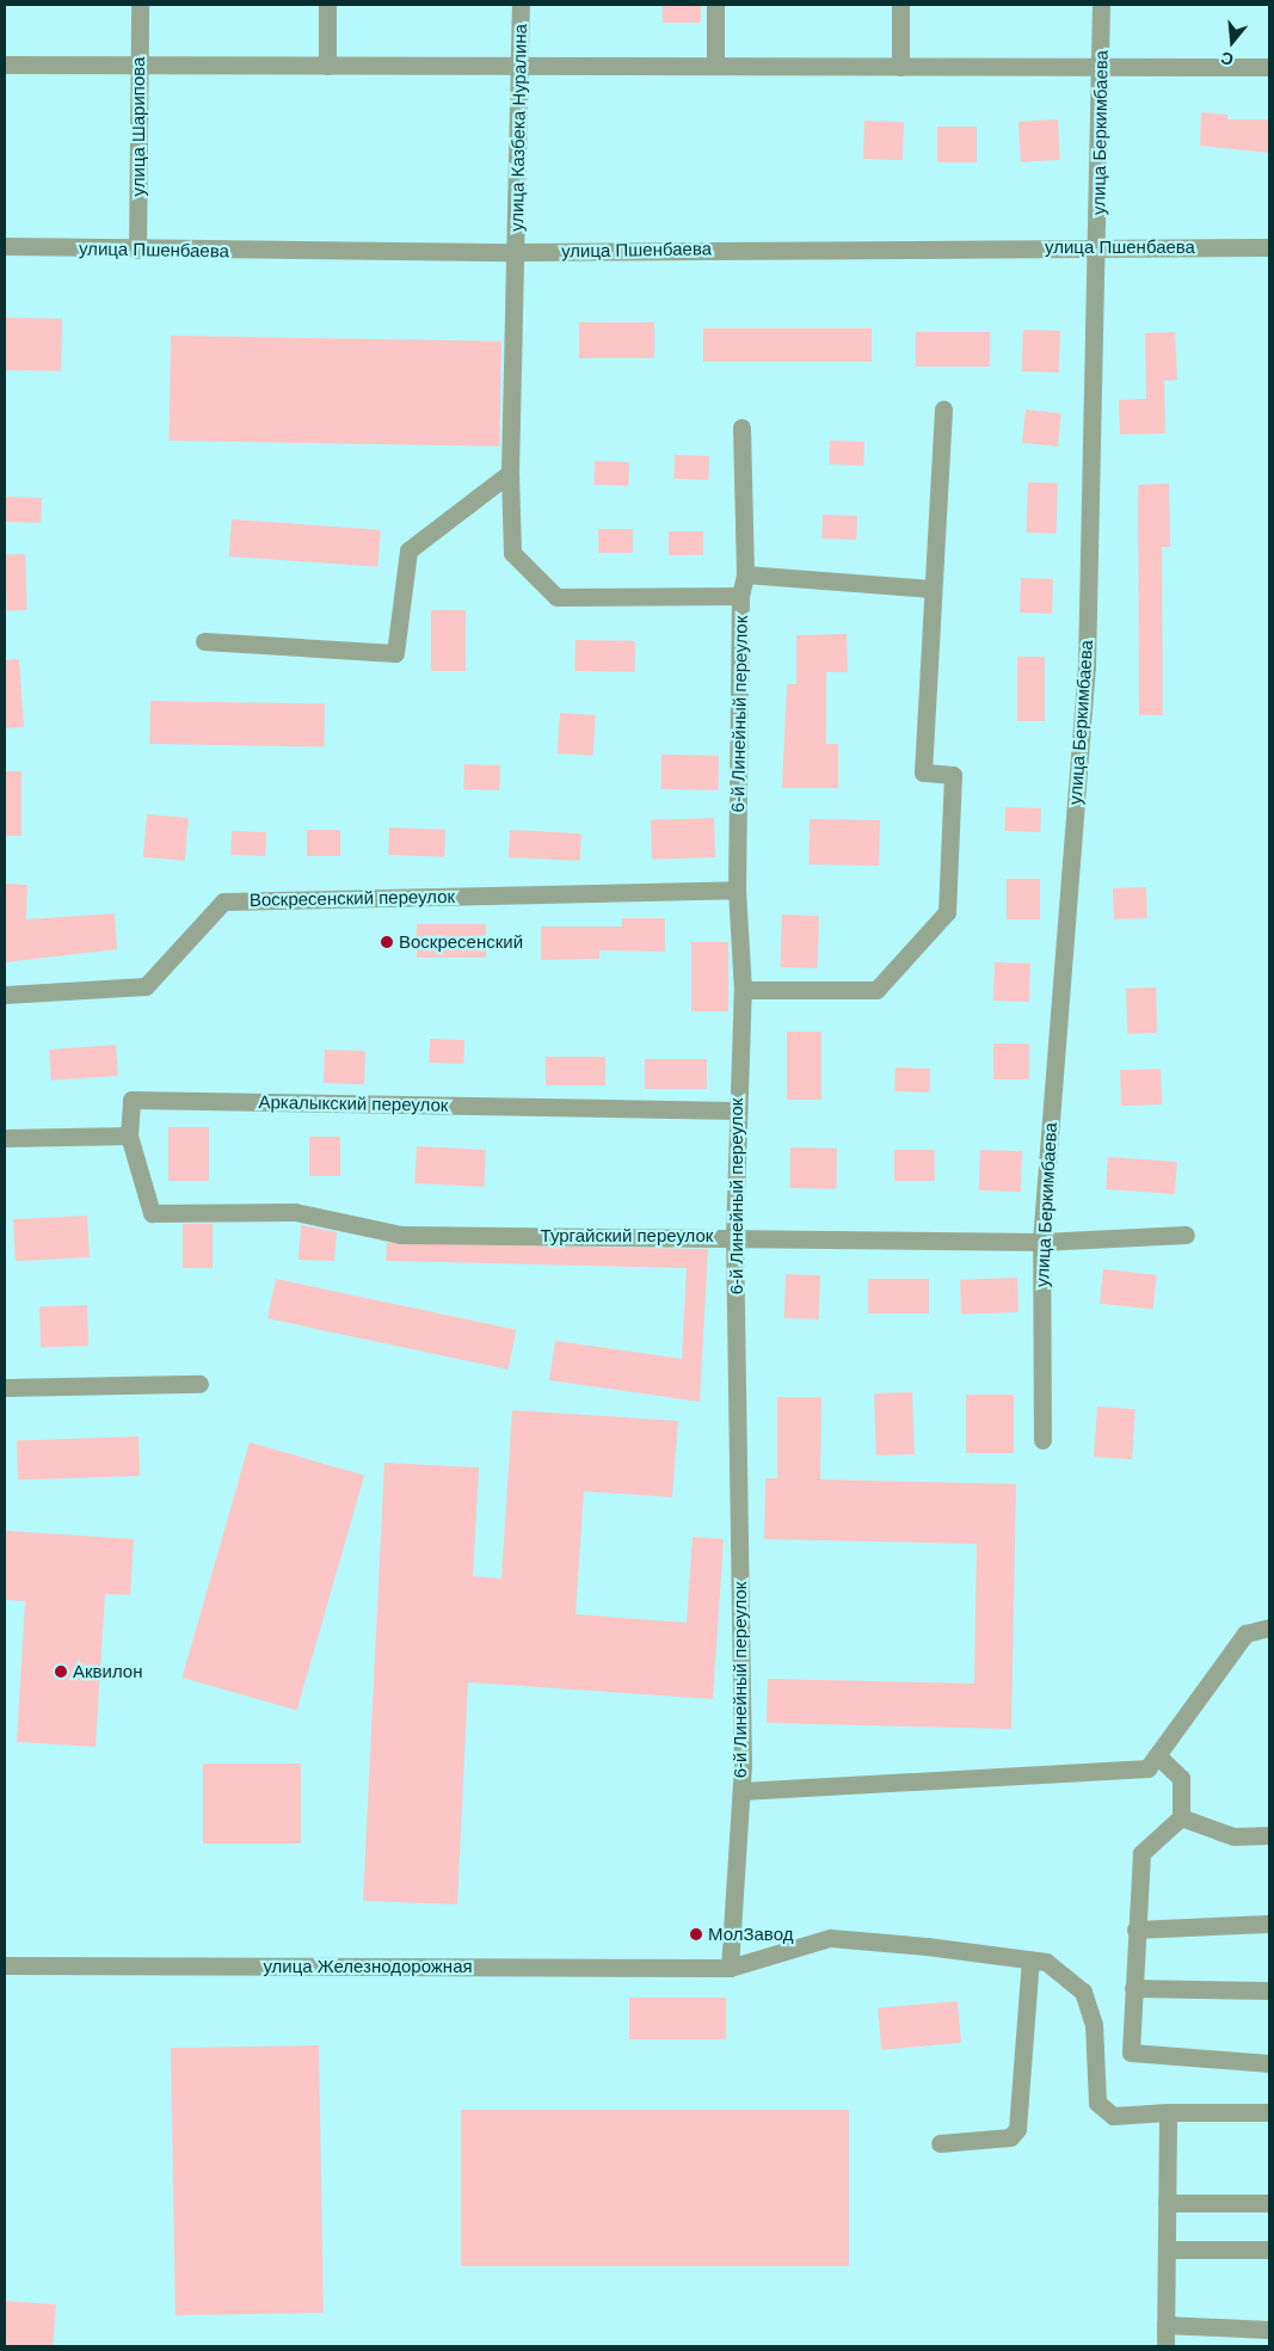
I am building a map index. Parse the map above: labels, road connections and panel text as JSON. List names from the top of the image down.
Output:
{
  "streets": {
    "street": [
      "улица Шарипова",
      "улица Казбека Нуралина",
      "улица Беркимбаева",
      "улица Пшенбаева",
      "6-й Линейный переулок",
      "Воскресенский переулок",
      "Аркалыкский переулок",
      "Тургайский переулок",
      "улица Железнодорожная"
    ]
  },
  "crossings": [
    ["улица Шарипова", "улица Пшенбаева"],
    ["улица Казбека Нуралина", "улица Пшенбаева"],
    ["улица Казбека Нуралина", "6-й Линейный переулок"],
    ["улица Беркимбаева", "улица Пшенбаева"],
    ["улица Беркимбаева", "Тургайский переулок"],
    ["6-й Линейный переулок", "Воскресенский переулок"],
    ["6-й Линейный переулок", "Аркалыкский переулок"],
    ["6-й Линейный переулок", "Тургайский переулок"],
    ["6-й Линейный переулок", "улица Железнодорожная"],
    ["Аркалыкский переулок", "Тургайский переулок"]
  ],
  "places": ["Воскресенский", "Аквилон", "МолЗавод"],
  "north": "bottom"
}
